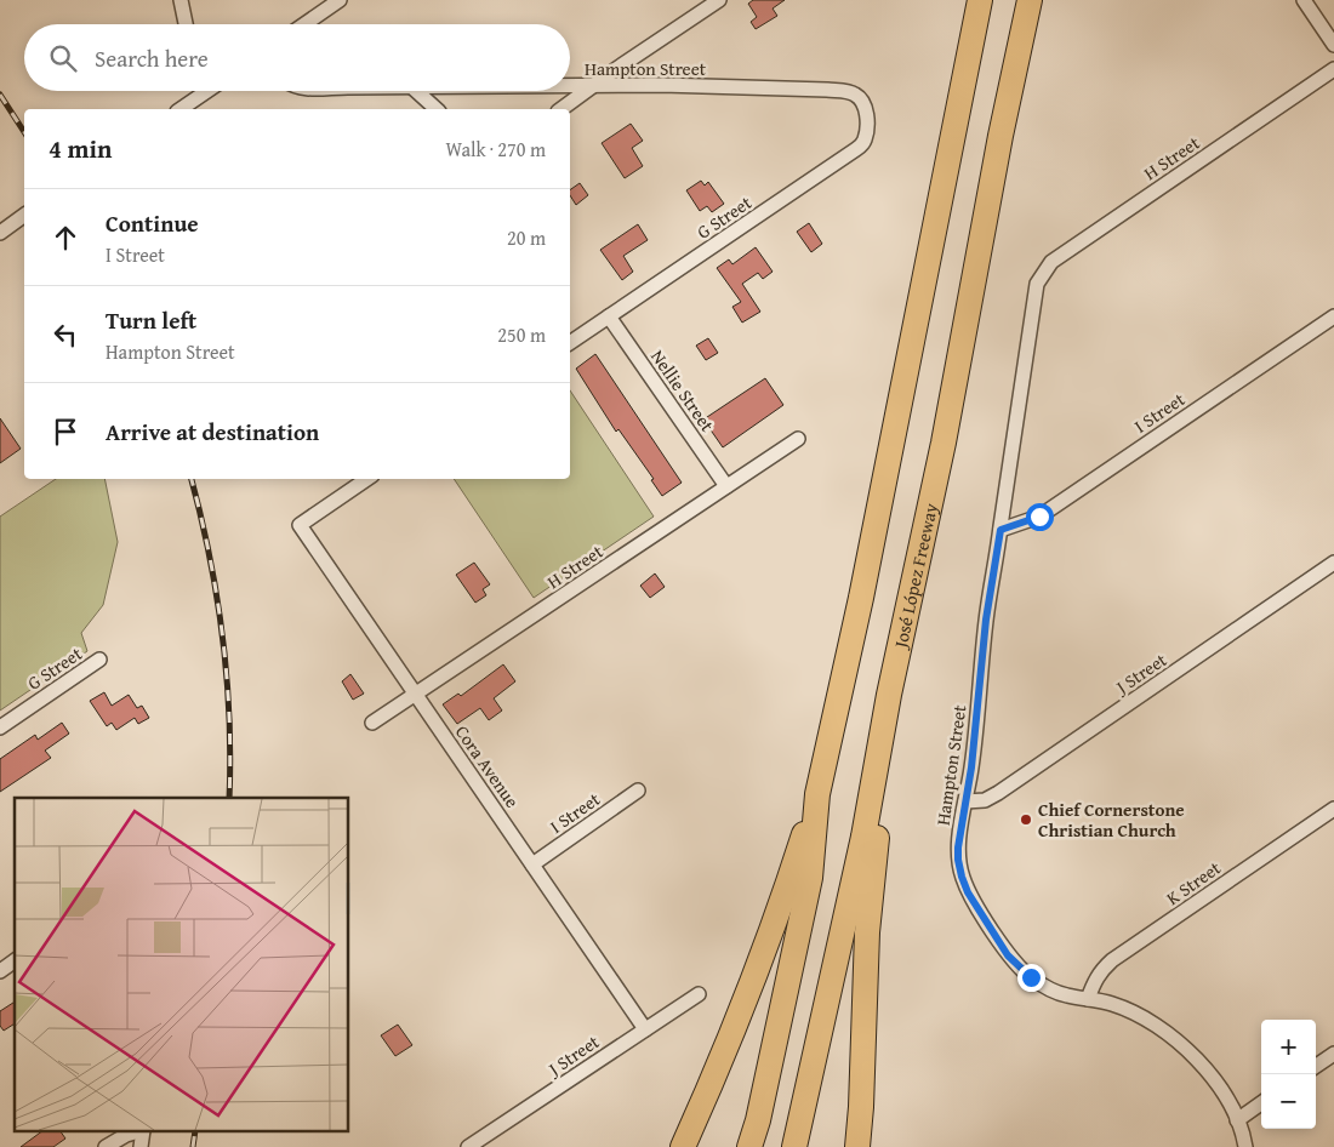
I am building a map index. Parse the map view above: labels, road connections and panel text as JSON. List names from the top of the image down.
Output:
{
  "streets": {
    "highway": ["José López Freeway"],
    "street": [
      "Hampton Street",
      "H Street",
      "G Street",
      "Nellie Street",
      "I Street",
      "J Street",
      "Cora Avenue",
      "K Street"
    ]
  },
  "crossings": [
    ["Hampton Street", "H Street"],
    ["Hampton Street", "G Street"],
    ["Hampton Street", "I Street"],
    ["Hampton Street", "J Street"],
    ["Hampton Street", "K Street"],
    ["H Street", "Nellie Street"],
    ["H Street", "Cora Avenue"],
    ["G Street", "Nellie Street"],
    ["I Street", "Cora Avenue"],
    ["J Street", "Cora Avenue"]
  ],
  "places": ["Chief Cornerstone Christian Church"],
  "page": {
    "search": "Search here",
    "heading": ["4 min", "Walk · 270 m"],
    "list": [
      ["Continue", "I Street", "20 m"],
      ["Turn left", "Hampton Street", "250 m"],
      "Arrive at destination"
    ],
    "map_buttons": ["+", "−"]
  }
}
